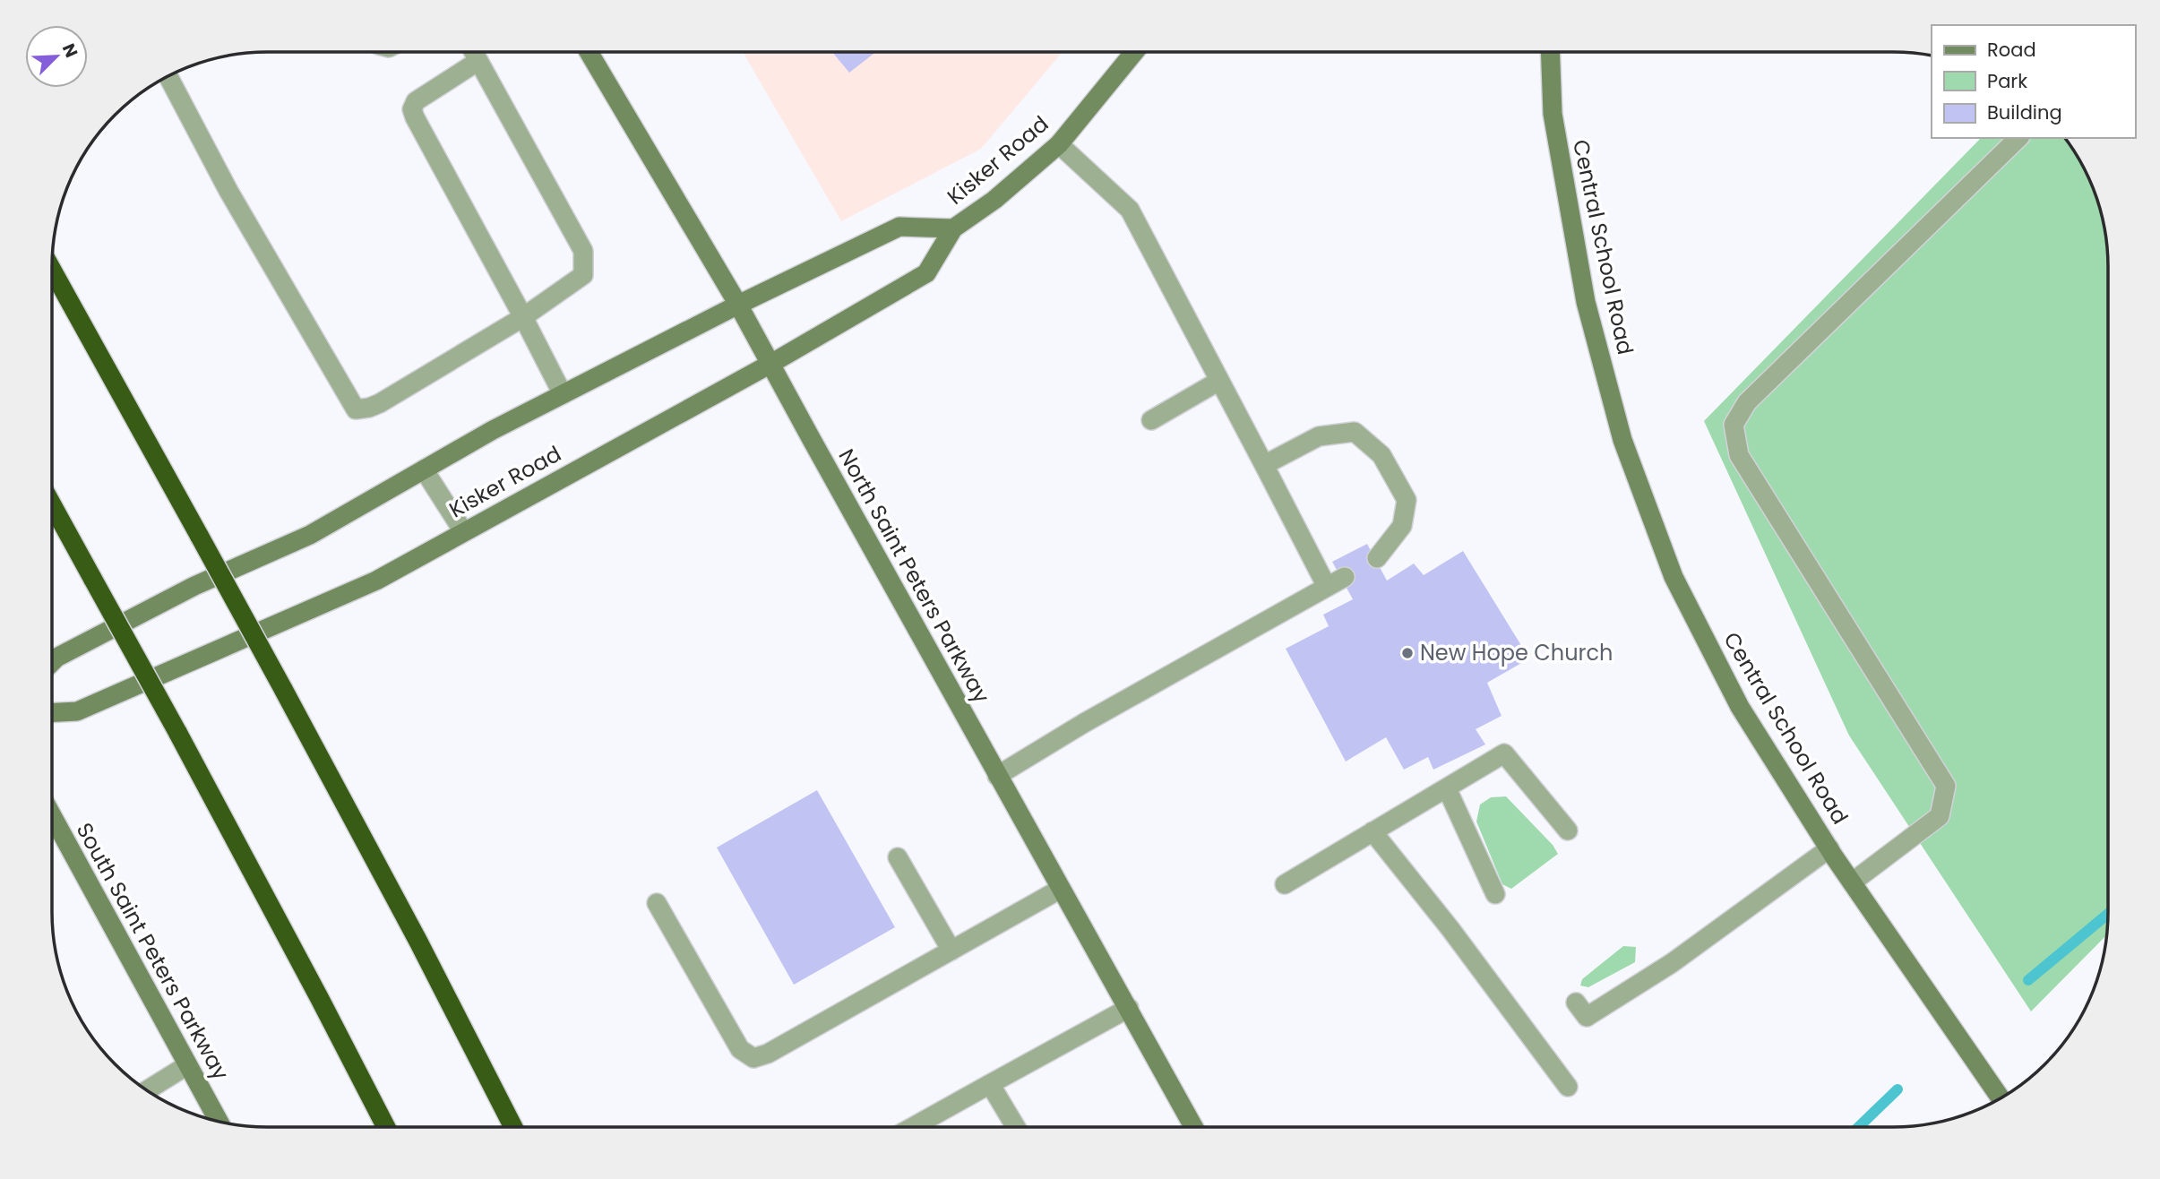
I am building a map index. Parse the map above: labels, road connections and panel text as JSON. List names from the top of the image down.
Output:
{
  "streets": {
    "main road": [
      "Kisker Road",
      "Central School Road",
      "North Saint Peters Parkway",
      "South Saint Peters Parkway"
    ]
  },
  "crossings": [
    ["Kisker Road", "North Saint Peters Parkway"]
  ],
  "places": ["New Hope Church"],
  "legend": ["Road", "Park", "Building"],
  "north": "top right"
}
